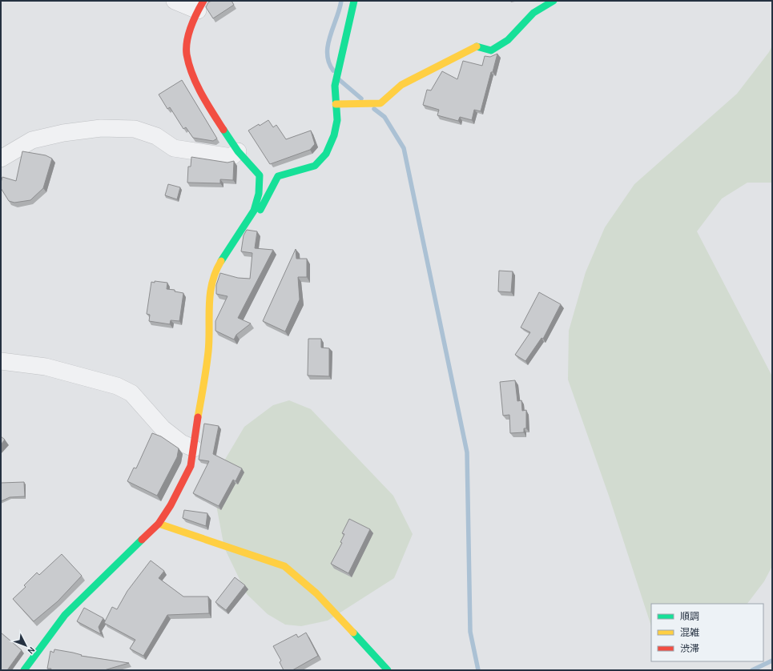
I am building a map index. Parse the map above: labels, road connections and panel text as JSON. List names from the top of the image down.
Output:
{
  "legend": ["順調", "混雑", "渋滞"],
  "north": "bottom right"
}
